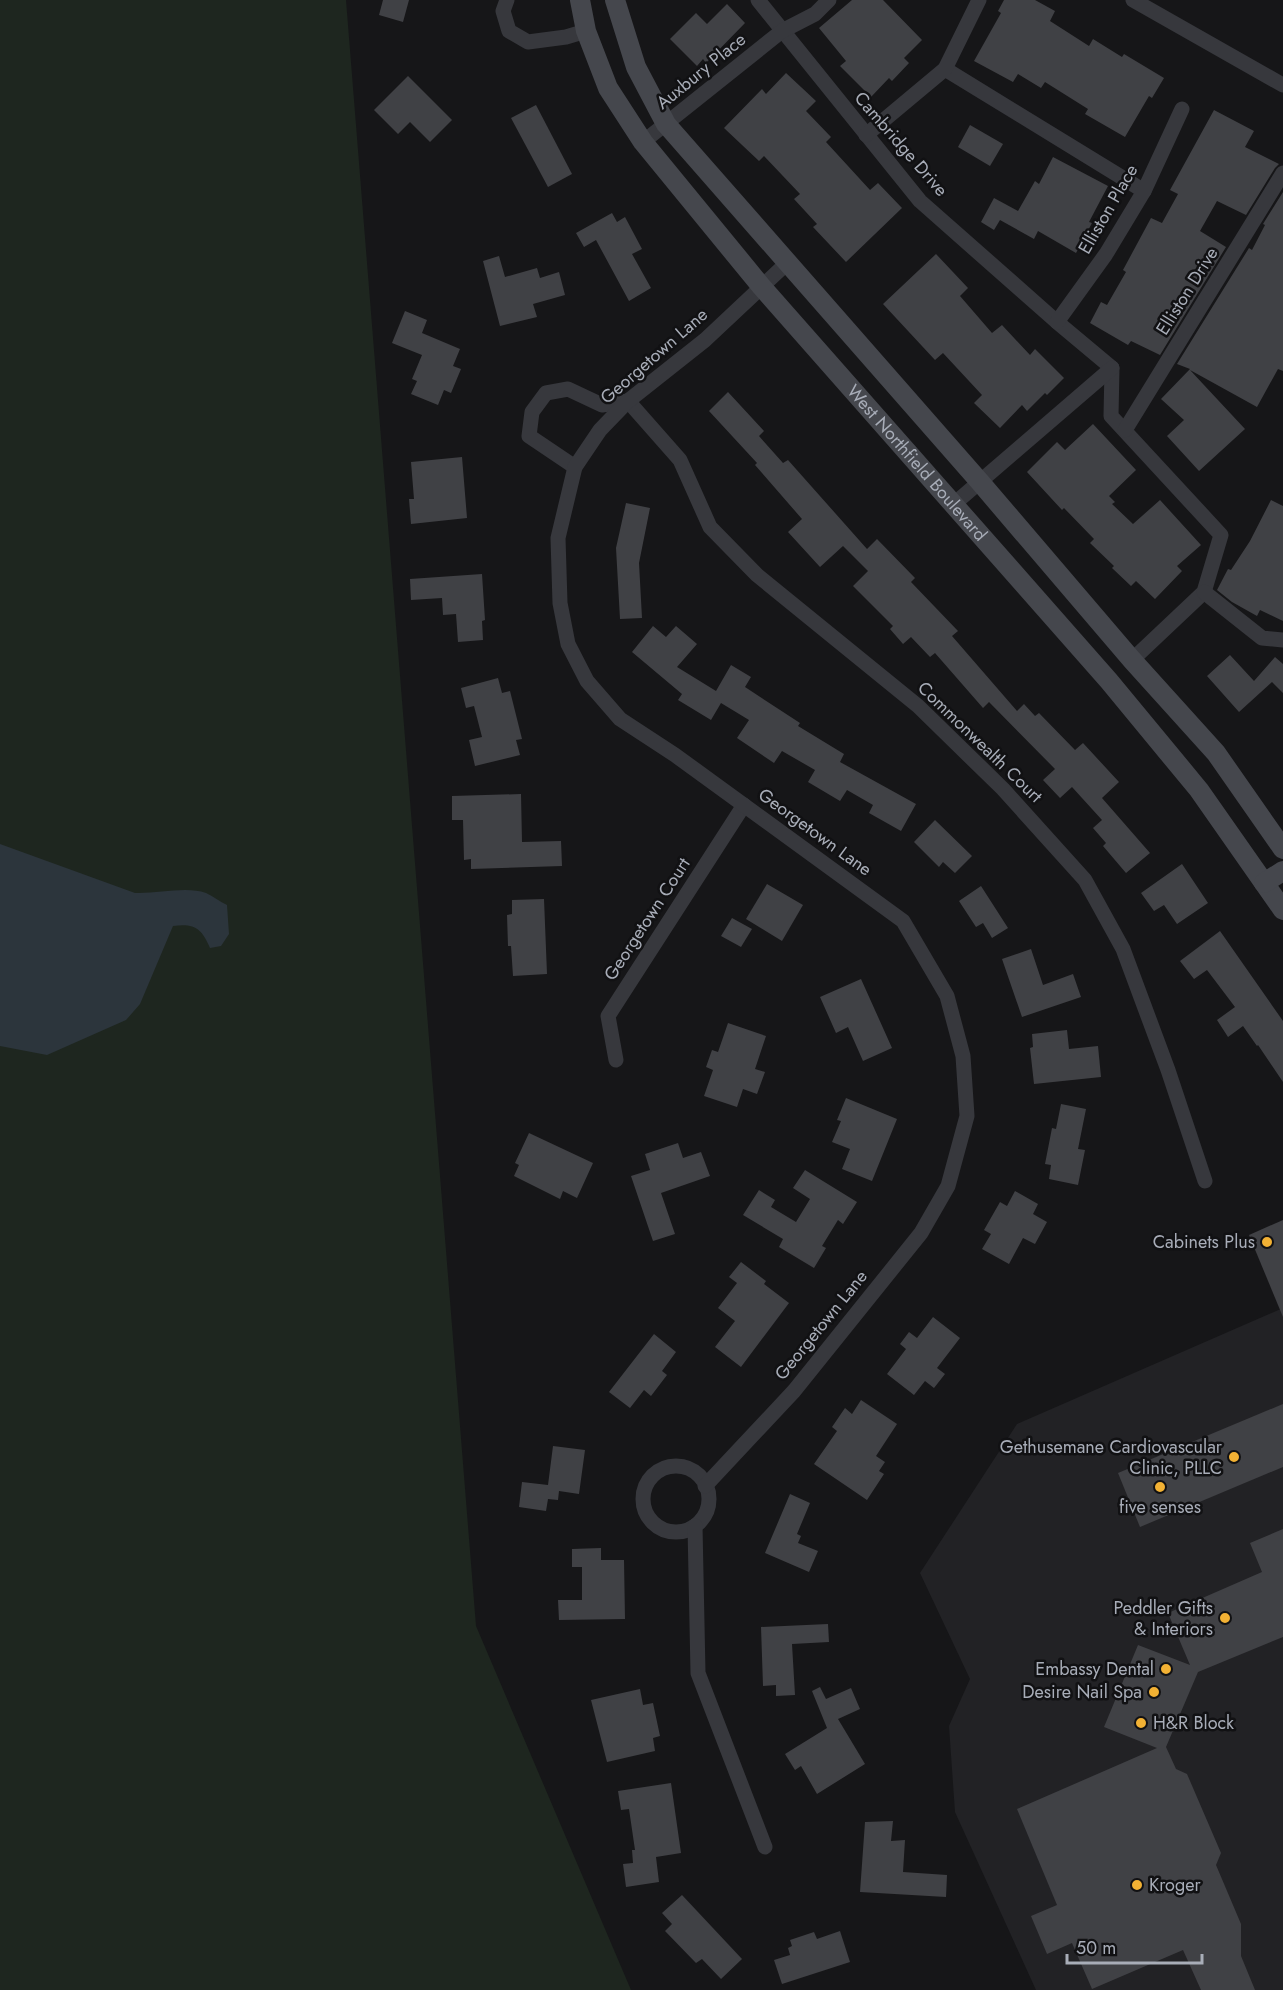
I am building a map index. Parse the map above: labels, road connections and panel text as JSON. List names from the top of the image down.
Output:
{
  "streets": {
    "main road": ["West Northfield Boulevard"],
    "street": [
      "Auxbury Place",
      "Cambridge Drive",
      "Elliston Place",
      "Elliston Drive",
      "Georgetown Lane",
      "Commonwealth Court",
      "Georgetown Court"
    ]
  },
  "crossings": [
    ["Auxbury Place", "Cambridge Drive"],
    ["Auxbury Place", "West Northfield Boulevard"],
    ["Cambridge Drive", "Elliston Place"],
    ["Georgetown Lane", "West Northfield Boulevard"],
    ["Georgetown Lane", "Commonwealth Court"],
    ["Georgetown Lane", "Georgetown Court"]
  ],
  "places": [
    "Cabinets Plus",
    "Gethusemane Cardiovascular Clinic, PLLC",
    "five senses",
    "Peddler Gifts & Interiors",
    "Embassy Dental",
    "Desire Nail Spa",
    "H&R Block",
    "Kroger"
  ],
  "scale_bar": "50 m"
}
